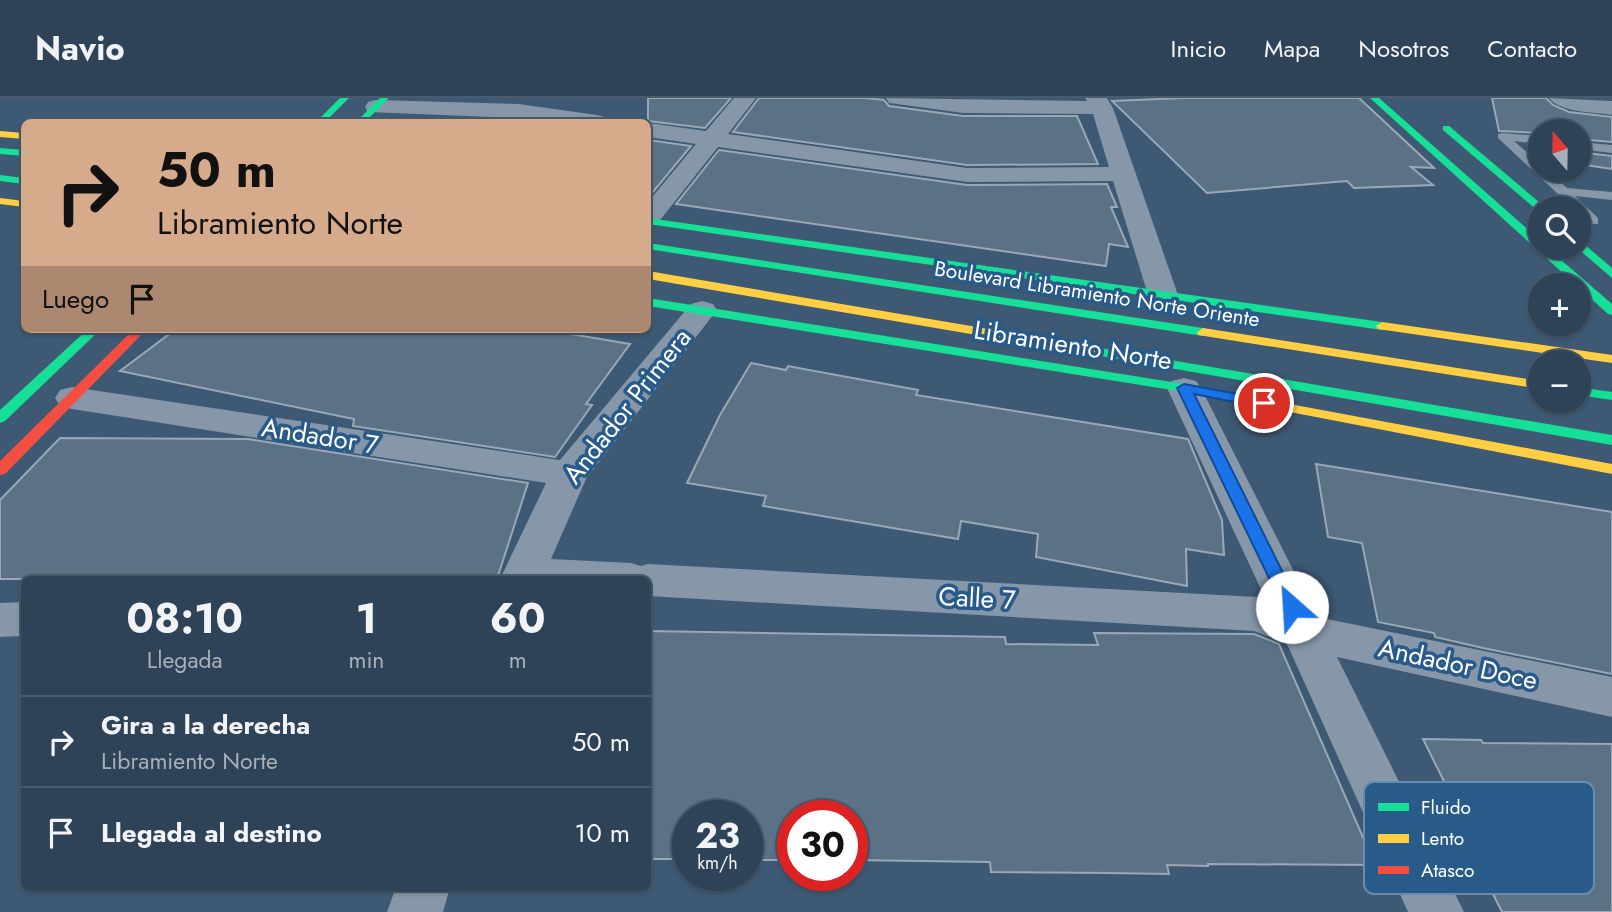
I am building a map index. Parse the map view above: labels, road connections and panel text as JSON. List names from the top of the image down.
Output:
{
  "streets": {
    "main road": ["Boulevard Libramiento Norte Oriente", "Libramiento Norte"],
    "street": [
      "Andador Primera",
      "Andador 7",
      "Calle 7",
      "Andador Doce"
    ]
  },
  "crossings": [
    ["Libramiento Norte", "Andador Primera"],
    ["Andador Primera", "Andador 7"],
    ["Calle 7", "Andador Doce"]
  ],
  "legend": ["Fluido", "Lento", "Atasco"],
  "north": "top",
  "page": {
    "header": "Navio",
    "nav": [
      "Inicio",
      "Mapa",
      "Nosotros",
      "Contacto"
    ],
    "map_buttons": ["+", "−"],
    "turn": ["50 m", "Libramiento Norte"],
    "then": "Luego",
    "eta": [
      "08:10",
      "Llegada",
      "1",
      "min",
      "60",
      "m"
    ],
    "list": [
      {
        "name": "Gira a la derecha",
        "note": "Libramiento Norte",
        "value": "50 m"
      },
      {
        "name": "Llegada al destino",
        "value": "10 m"
      }
    ],
    "speed": "23 km/h",
    "limit": "30"
  }
}
